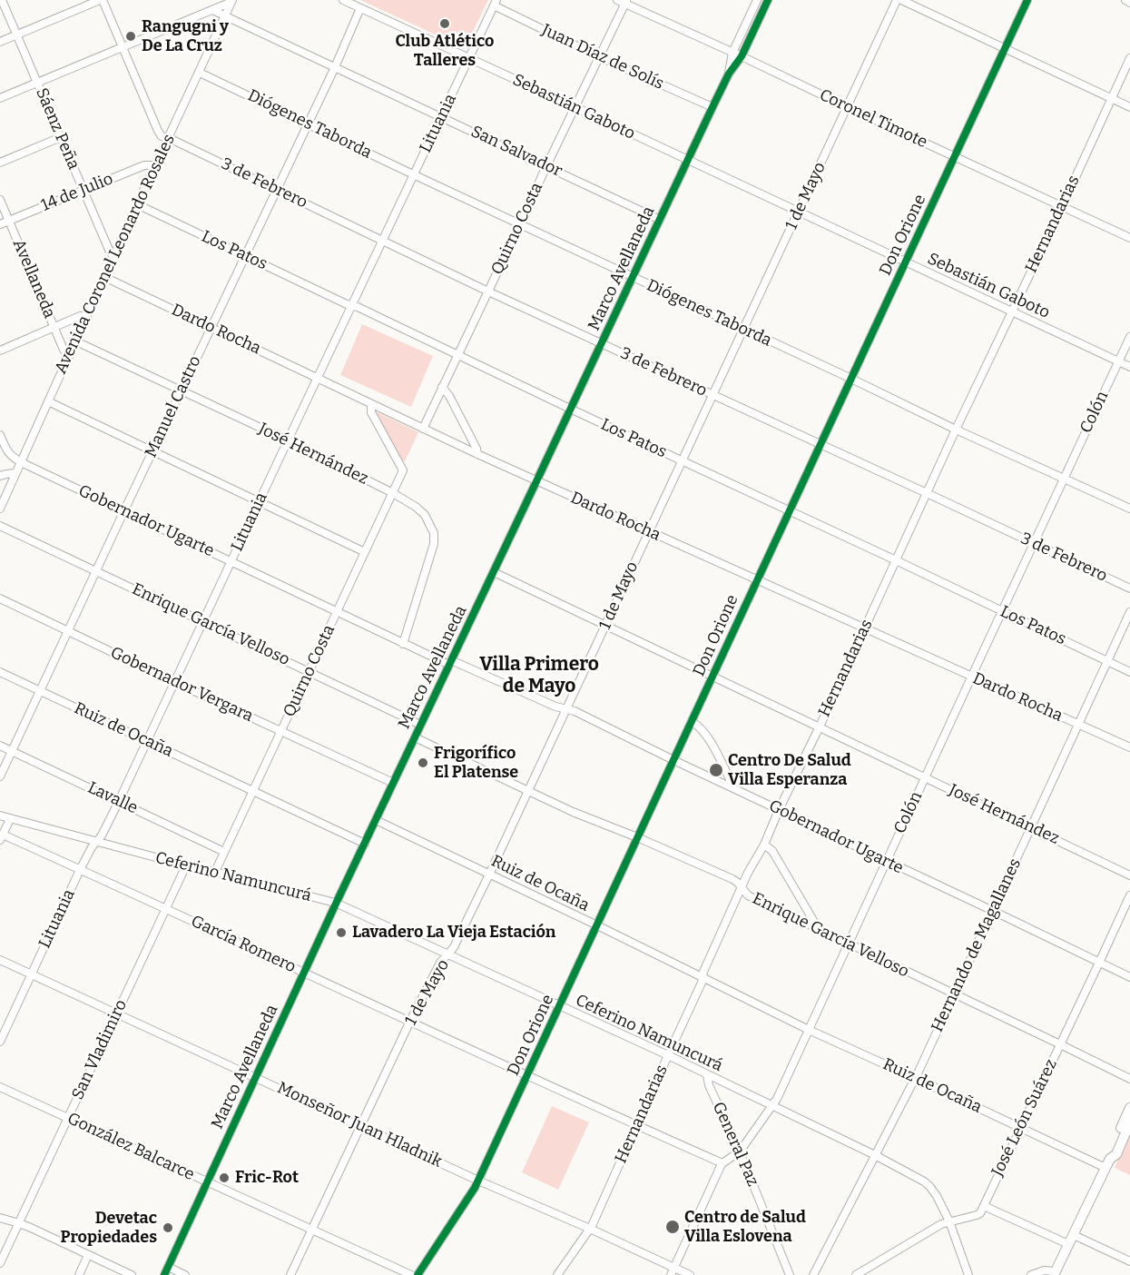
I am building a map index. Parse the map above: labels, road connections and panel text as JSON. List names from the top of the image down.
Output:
{
  "streets": {
    "street": [
      "Juan Díaz de Solís",
      "Sebastián Gaboto",
      "Coronel Timote",
      "Lituania",
      "Diógenes Taborda",
      "Sáenz Peña",
      "San Salvador",
      "3 de Febrero",
      "14 de Julio",
      "1 de Mayo",
      "Hernandarias",
      "Quirno Costa",
      "Don Orione",
      "Los Patos",
      "Avenida Coronel Leonardo Rosales",
      "Marco Avellaneda",
      "Avellaneda",
      "Dardo Rocha",
      "Manuel Castro",
      "Colón",
      "José Hernández",
      "Gobernador Ugarte",
      "Enrique García Velloso",
      "Gobernador Vergara",
      "Ruiz de Ocaña",
      "Lavalle",
      "Ceferino Namuncurá",
      "García Romero",
      "Hernando de Magallanes",
      "San Vladimiro",
      "José León Suárez",
      "Monseñor Juan Hladnik",
      "General Paz",
      "González Balcarce"
    ]
  },
  "crossings": [
    ["Juan Díaz de Solís", "Lituania"],
    ["Juan Díaz de Solís", "Quirno Costa"],
    ["Juan Díaz de Solís", "Marco Avellaneda"],
    ["Sebastián Gaboto", "Lituania"],
    ["Sebastián Gaboto", "1 de Mayo"],
    ["Sebastián Gaboto", "Hernandarias"],
    ["Sebastián Gaboto", "Quirno Costa"],
    ["Sebastián Gaboto", "Don Orione"],
    ["Sebastián Gaboto", "Marco Avellaneda"],
    ["Sebastián Gaboto", "Manuel Castro"],
    ["Sebastián Gaboto", "Colón"],
    ["Coronel Timote", "1 de Mayo"],
    ["Coronel Timote", "Hernandarias"],
    ["Coronel Timote", "Quirno Costa"],
    ["Coronel Timote", "Don Orione"],
    ["Coronel Timote", "Marco Avellaneda"],
    ["Lituania", "Diógenes Taborda"],
    ["Lituania", "San Salvador"],
    ["Lituania", "3 de Febrero"],
    ["Lituania", "Los Patos"],
    ["Lituania", "Dardo Rocha"],
    ["Lituania", "José Hernández"],
    ["Lituania", "Gobernador Ugarte"],
    ["Lituania", "Enrique García Velloso"],
    ["Lituania", "Gobernador Vergara"],
    ["Lituania", "Ruiz de Ocaña"],
    ["Lituania", "Lavalle"],
    ["Lituania", "Ceferino Namuncurá"],
    ["Lituania", "García Romero"],
    ["Lituania", "Monseñor Juan Hladnik"],
    ["Diógenes Taborda", "1 de Mayo"],
    ["Diógenes Taborda", "Hernandarias"],
    ["Diógenes Taborda", "Quirno Costa"],
    ["Diógenes Taborda", "Don Orione"],
    ["Diógenes Taborda", "Avenida Coronel Leonardo Rosales"],
    ["Diógenes Taborda", "Marco Avellaneda"],
    ["Diógenes Taborda", "Manuel Castro"],
    ["Diógenes Taborda", "Colón"],
    ["Sáenz Peña", "14 de Julio"],
    ["Sáenz Peña", "Avenida Coronel Leonardo Rosales"],
    ["San Salvador", "Quirno Costa"],
    ["San Salvador", "Avenida Coronel Leonardo Rosales"],
    ["San Salvador", "Marco Avellaneda"],
    ["San Salvador", "Manuel Castro"],
    ["3 de Febrero", "1 de Mayo"],
    ["3 de Febrero", "Hernandarias"],
    ["3 de Febrero", "Quirno Costa"],
    ["3 de Febrero", "Don Orione"],
    ["3 de Febrero", "Avenida Coronel Leonardo Rosales"],
    ["3 de Febrero", "Marco Avellaneda"],
    ["3 de Febrero", "Manuel Castro"],
    ["3 de Febrero", "Colón"],
    ["14 de Julio", "Avenida Coronel Leonardo Rosales"],
    ["14 de Julio", "Avellaneda"],
    ["1 de Mayo", "Los Patos"],
    ["1 de Mayo", "Dardo Rocha"],
    ["1 de Mayo", "José Hernández"],
    ["1 de Mayo", "Gobernador Ugarte"],
    ["1 de Mayo", "Enrique García Velloso"],
    ["1 de Mayo", "Ruiz de Ocaña"],
    ["1 de Mayo", "Ceferino Namuncurá"],
    ["1 de Mayo", "García Romero"],
    ["1 de Mayo", "Monseñor Juan Hladnik"],
    ["1 de Mayo", "González Balcarce"],
    ["Hernandarias", "Los Patos"],
    ["Hernandarias", "Dardo Rocha"],
    ["Hernandarias", "José Hernández"],
    ["Hernandarias", "Gobernador Ugarte"],
    ["Hernandarias", "Enrique García Velloso"],
    ["Hernandarias", "Ruiz de Ocaña"],
    ["Hernandarias", "Ceferino Namuncurá"],
    ["Hernandarias", "García Romero"],
    ["Hernandarias", "Monseñor Juan Hladnik"],
    ["Quirno Costa", "Los Patos"],
    ["Quirno Costa", "Dardo Rocha"],
    ["Quirno Costa", "José Hernández"],
    ["Quirno Costa", "Gobernador Ugarte"],
    ["Quirno Costa", "Enrique García Velloso"],
    ["Quirno Costa", "Gobernador Vergara"],
    ["Quirno Costa", "Ruiz de Ocaña"],
    ["Quirno Costa", "Lavalle"],
    ["Quirno Costa", "Ceferino Namuncurá"],
    ["Don Orione", "Los Patos"],
    ["Don Orione", "Dardo Rocha"],
    ["Don Orione", "José Hernández"],
    ["Don Orione", "Gobernador Ugarte"],
    ["Don Orione", "Enrique García Velloso"],
    ["Don Orione", "Ruiz de Ocaña"],
    ["Don Orione", "Ceferino Namuncurá"],
    ["Don Orione", "García Romero"],
    ["Don Orione", "Monseñor Juan Hladnik"],
    ["Los Patos", "Avenida Coronel Leonardo Rosales"],
    ["Los Patos", "Marco Avellaneda"],
    ["Los Patos", "Manuel Castro"],
    ["Los Patos", "Colón"],
    ["Los Patos", "Hernando de Magallanes"],
    ["Avenida Coronel Leonardo Rosales", "Avellaneda"],
    ["Avenida Coronel Leonardo Rosales", "Dardo Rocha"],
    ["Avenida Coronel Leonardo Rosales", "José Hernández"],
    ["Avenida Coronel Leonardo Rosales", "Gobernador Ugarte"],
    ["Marco Avellaneda", "Dardo Rocha"],
    ["Marco Avellaneda", "José Hernández"],
    ["Marco Avellaneda", "Gobernador Ugarte"],
    ["Marco Avellaneda", "Enrique García Velloso"],
    ["Marco Avellaneda", "Gobernador Vergara"],
    ["Marco Avellaneda", "Ruiz de Ocaña"],
    ["Marco Avellaneda", "Ceferino Namuncurá"],
    ["Marco Avellaneda", "García Romero"],
    ["Marco Avellaneda", "Monseñor Juan Hladnik"],
    ["Marco Avellaneda", "González Balcarce"],
    ["Dardo Rocha", "Manuel Castro"],
    ["Dardo Rocha", "Colón"],
    ["Dardo Rocha", "Hernando de Magallanes"],
    ["Manuel Castro", "José Hernández"],
    ["Manuel Castro", "Gobernador Ugarte"],
    ["Manuel Castro", "Enrique García Velloso"],
    ["Manuel Castro", "Gobernador Vergara"],
    ["Manuel Castro", "Ruiz de Ocaña"],
    ["Manuel Castro", "Lavalle"],
    ["Colón", "José Hernández"],
    ["Colón", "Gobernador Ugarte"],
    ["Colón", "Enrique García Velloso"],
    ["Colón", "Ruiz de Ocaña"],
    ["Colón", "Ceferino Namuncurá"],
    ["Colón", "García Romero"],
    ["Colón", "General Paz"],
    ["José Hernández", "Gobernador Ugarte"],
    ["José Hernández", "Hernando de Magallanes"],
    ["Gobernador Ugarte", "Hernando de Magallanes"],
    ["Gobernador Ugarte", "José León Suárez"],
    ["Enrique García Velloso", "Hernando de Magallanes"],
    ["Enrique García Velloso", "José León Suárez"],
    ["Ruiz de Ocaña", "Hernando de Magallanes"],
    ["Ruiz de Ocaña", "José León Suárez"],
    ["Ceferino Namuncurá", "Hernando de Magallanes"],
    ["Ceferino Namuncurá", "San Vladimiro"],
    ["Ceferino Namuncurá", "General Paz"],
    ["García Romero", "San Vladimiro"],
    ["San Vladimiro", "Monseñor Juan Hladnik"],
    ["San Vladimiro", "González Balcarce"]
  ],
  "districts": ["Villa Primero de Mayo"],
  "places": [
    "Club Atlético Talleres",
    "Rangugni y De La Cruz",
    "Frigorífico El Platense",
    "Centro De Salud Villa Esperanza",
    "Lavadero La Vieja Estación",
    "Fric-Rot",
    "Centro de Salud Villa Eslovena",
    "Devetac Propiedades"
  ]
}
